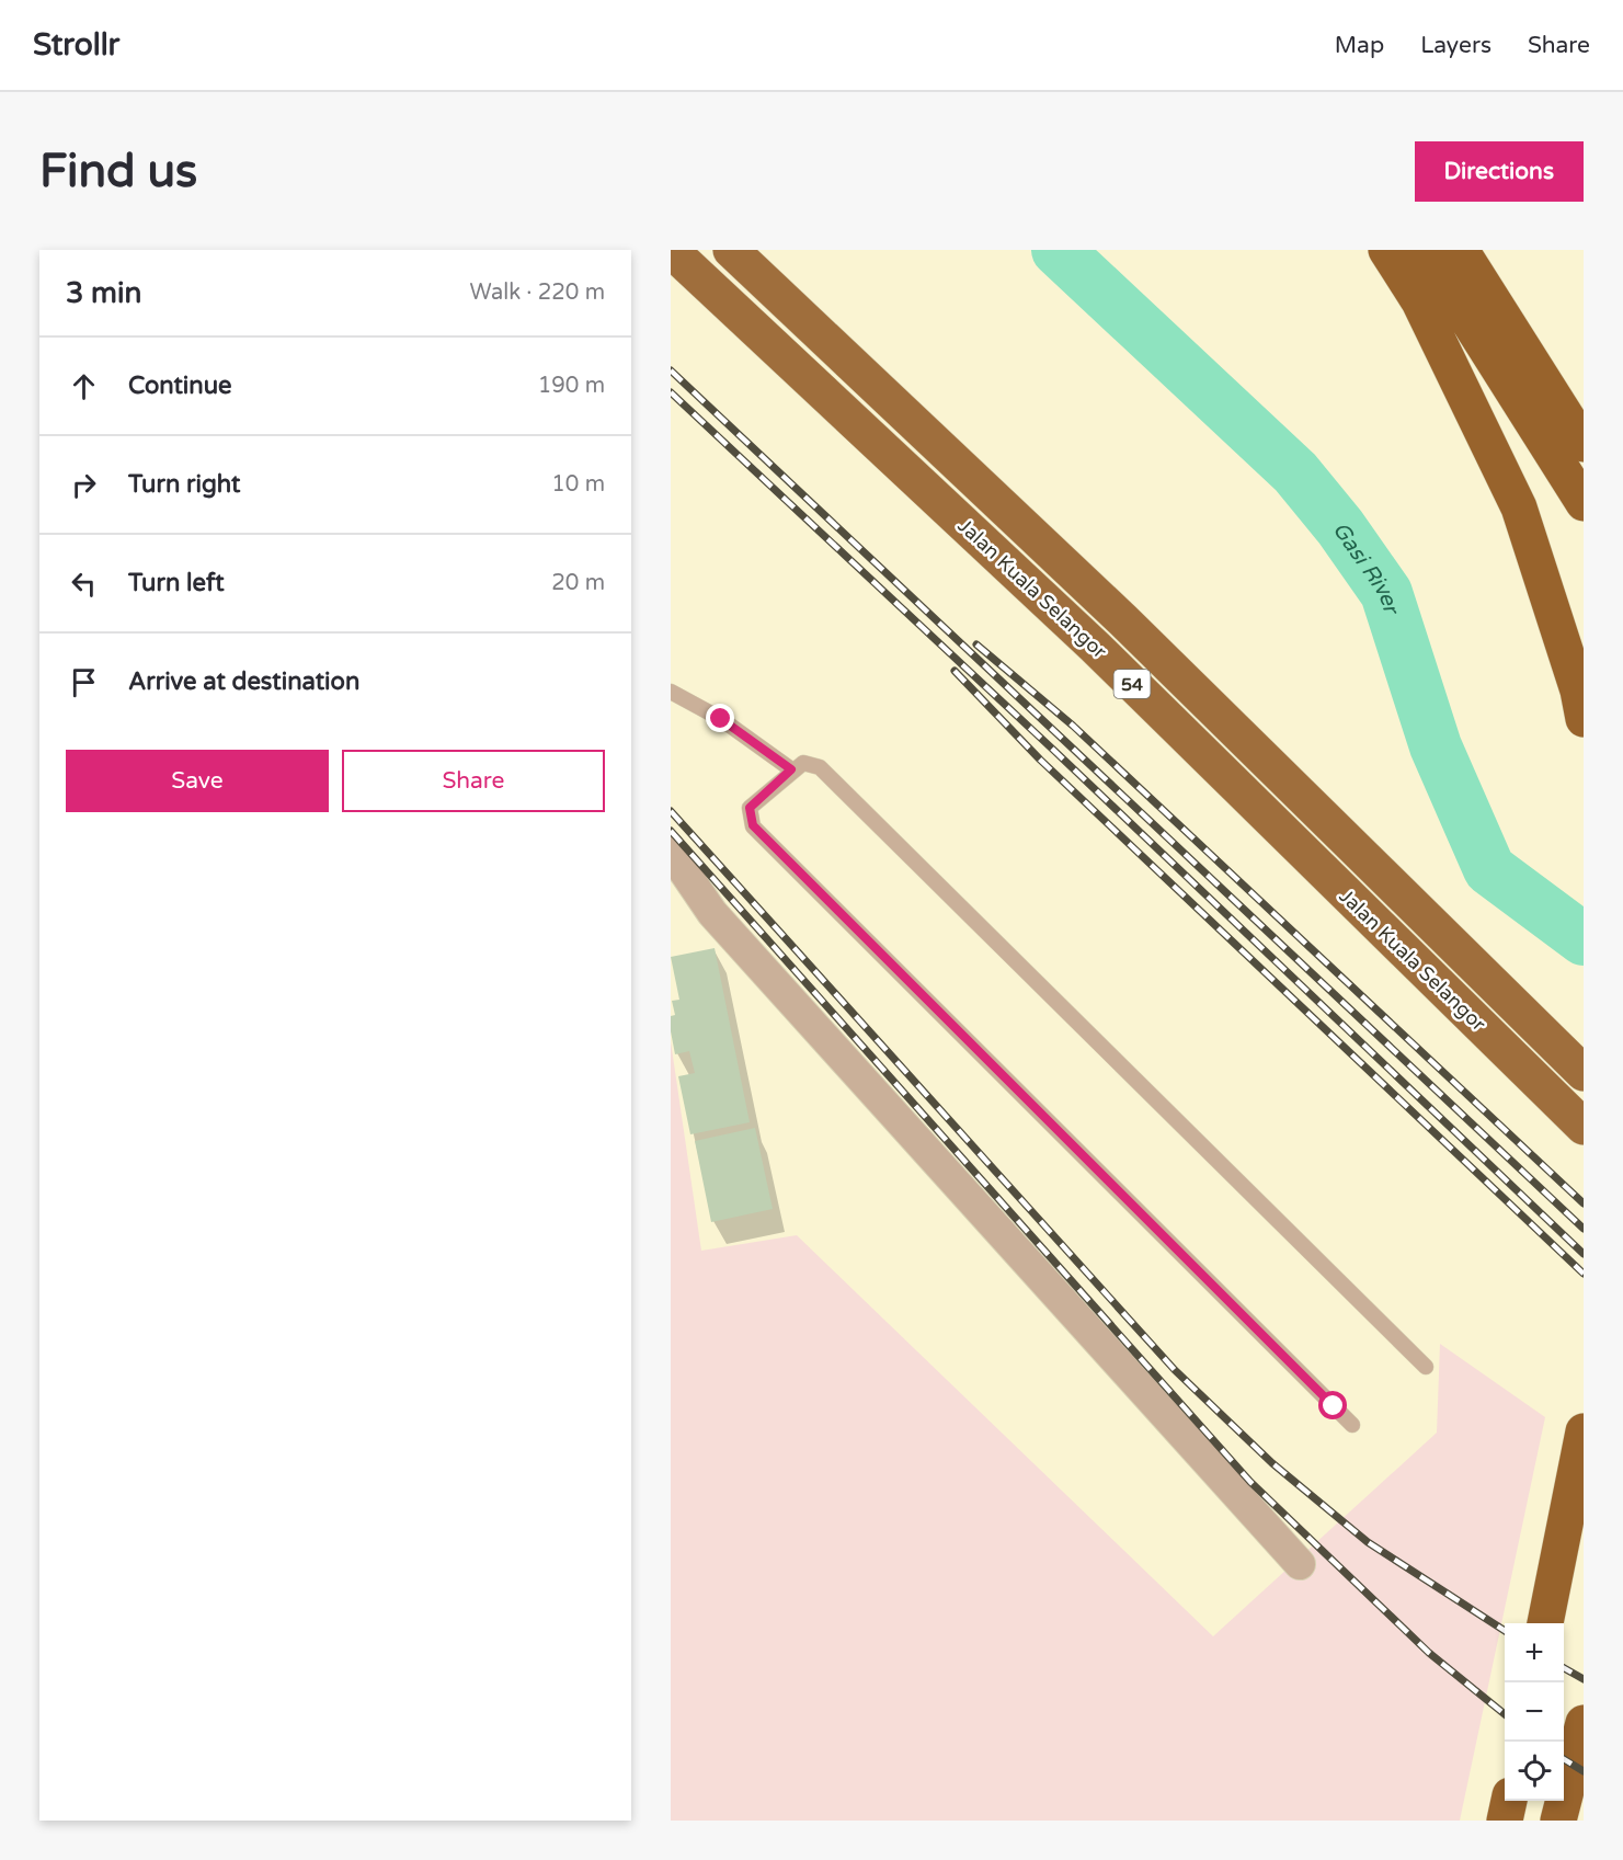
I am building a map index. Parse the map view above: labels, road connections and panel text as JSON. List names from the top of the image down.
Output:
{
  "streets": {
    "highway": ["Jalan Kuala Selangor", "54"]
  },
  "water": ["Gasi River"],
  "page": {
    "header": "Strollr",
    "nav": ["Map", "Layers", "Share"],
    "buttons": [
      "Directions",
      ["Save", "Share"]
    ],
    "title": "Find us",
    "heading": ["3 min", "Walk · 220 m"],
    "list": [
      ["Continue", "190 m"],
      ["Turn right", "10 m"],
      ["Turn left", "20 m"],
      "Arrive at destination"
    ],
    "map_buttons": ["+", "−"]
  }
}
